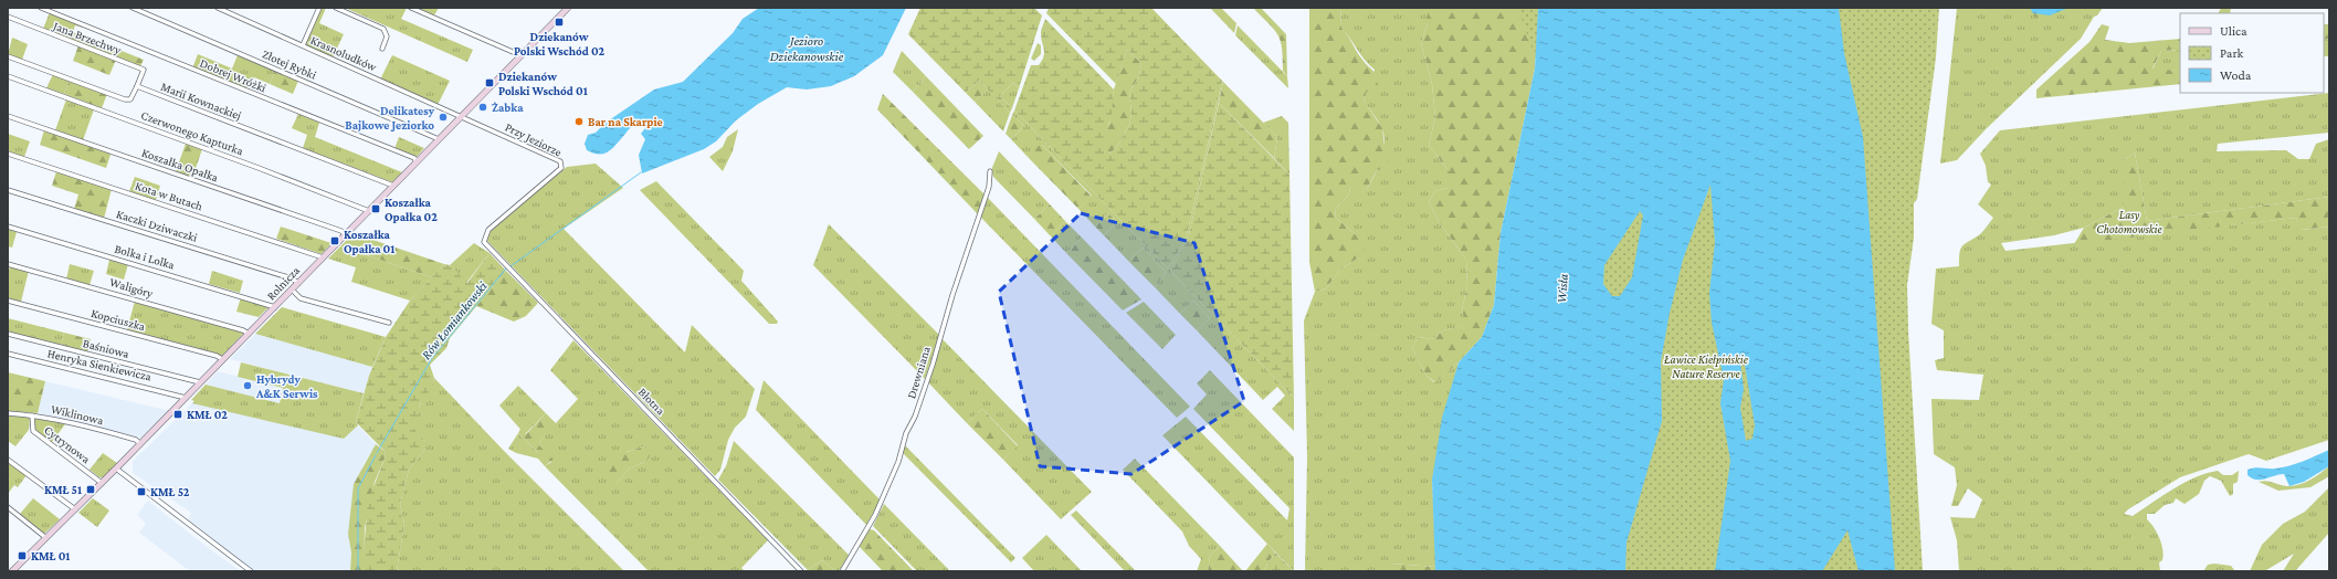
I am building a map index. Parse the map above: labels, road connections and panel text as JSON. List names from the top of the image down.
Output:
{
  "streets": {
    "street": [
      "Jana Brzechwy",
      "Krasnoludków",
      "Złotej Rybki",
      "Dobrej Wróżki",
      "Marii Kownackiej",
      "Czerwonego Kapturka",
      "Przy Jeziorze",
      "Koszałka Opałka",
      "Kota w Butach",
      "Kaczki Dziwaczki",
      "Bolka i Lolka",
      "Rolnicza",
      "Waligóry",
      "Kopciuszka",
      "Baśniowa",
      "Henryka Sienkiewicza",
      "Drewniana",
      "Błotna",
      "Wiklinowa",
      "Cytrynowa"
    ]
  },
  "crossings": [
    ["Jana Brzechwy", "Marii Kownackiej"],
    ["Krasnoludków", "Przy Jeziorze"],
    ["Krasnoludków", "Rolnicza"],
    ["Złotej Rybki", "Rolnicza"],
    ["Dobrej Wróżki", "Rolnicza"],
    ["Marii Kownackiej", "Rolnicza"],
    ["Czerwonego Kapturka", "Rolnicza"],
    ["Przy Jeziorze", "Rolnicza"],
    ["Przy Jeziorze", "Błotna"],
    ["Koszałka Opałka", "Rolnicza"],
    ["Kota w Butach", "Rolnicza"],
    ["Kaczki Dziwaczki", "Rolnicza"],
    ["Bolka i Lolka", "Rolnicza"],
    ["Rolnicza", "Waligóry"],
    ["Rolnicza", "Kopciuszka"],
    ["Rolnicza", "Baśniowa"],
    ["Rolnicza", "Henryka Sienkiewicza"],
    ["Rolnicza", "Wiklinowa"],
    ["Rolnicza", "Cytrynowa"],
    ["Wiklinowa", "Cytrynowa"]
  ],
  "water": ["Jezioro Dziekanowskie", "Wisła", "Rów Łomiankowski"],
  "parks": ["Lasy Chotomowskie", "Ławice Kiełpińskie Nature Reserve"],
  "places": {
    "transit": [
      "Dziekanów Polski Wschód 02",
      "Dziekanów Polski Wschód 01",
      "Koszałka Opałka 02",
      "Koszałka Opałka 01",
      "KMŁ 02",
      "KMŁ 51",
      "KMŁ 52",
      "KMŁ 01"
    ],
    "other": [
      "Żabka",
      "Delikatesy Bajkowe Jeziorko",
      "Bar na Skarpie",
      "Hybrydy A&K Serwis"
    ]
  },
  "legend": ["Ulica", "Park", "Woda"]
}
